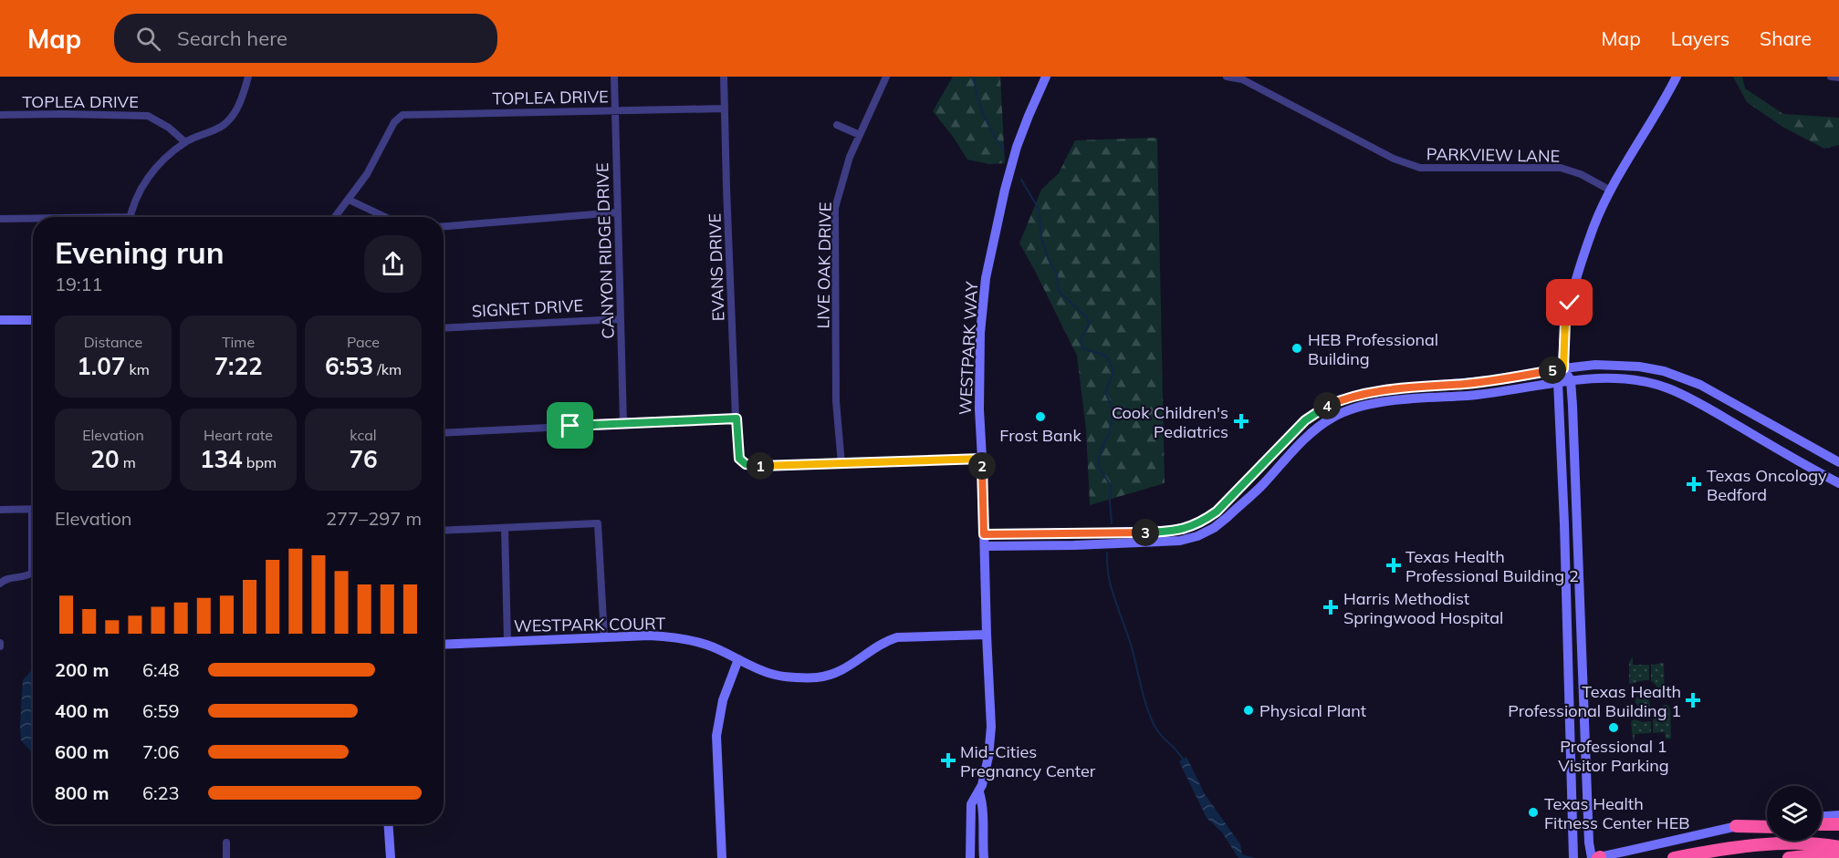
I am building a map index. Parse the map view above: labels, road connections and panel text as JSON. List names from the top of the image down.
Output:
{
  "streets": {
    "street": [
      "TOPLEA DRIVE",
      "PARKVIEW LANE",
      "CANYON RIDGE DRIVE",
      "LIVE OAK DRIVE",
      "EVANS DRIVE",
      "SIGNET DRIVE",
      "WESTPARK WAY",
      "WESTPARK COURT"
    ]
  },
  "crossings": [
    ["TOPLEA DRIVE", "CANYON RIDGE DRIVE"],
    ["TOPLEA DRIVE", "EVANS DRIVE"],
    ["CANYON RIDGE DRIVE", "SIGNET DRIVE"],
    ["LIVE OAK DRIVE", "EVANS DRIVE"],
    ["WESTPARK WAY", "WESTPARK COURT"]
  ],
  "places": {
    "other": [
      "HEB Professional Building",
      "Frost Bank",
      "Physical Plant",
      "Professional 1 Visitor Parking",
      "Texas Health Fitness Center HEB"
    ],
    "health": [
      "Cook Children's Pediatrics",
      "Texas Oncology Bedford",
      "Texas Health Professional Building 2",
      "Harris Methodist Springwood Hospital",
      "Texas Health Professional Building 1",
      "Mid-Cities Pregnancy Center"
    ]
  },
  "page": {
    "header": "Map",
    "search": "Search here",
    "nav": ["Map", "Layers", "Share"],
    "heading": ["Evening run", "19:11"],
    "stats": [
      ["Distance", "1.07 km"],
      ["Time", "7:22"],
      ["Pace", "6:53 /km"],
      ["Elevation", "20 m"],
      ["Heart rate", "134 bpm"],
      ["kcal", "76"]
    ],
    "pins": [
      "5",
      "4",
      "1",
      "2",
      "3"
    ],
    "chart": ["Elevation", "277–297 m"],
    "list": [
      {
        "name": "200 m",
        "note": "6:48"
      },
      {
        "name": "400 m",
        "note": "6:59"
      },
      {
        "name": "600 m",
        "note": "7:06"
      },
      {
        "name": "800 m",
        "note": "6:23"
      }
    ]
  }
}
